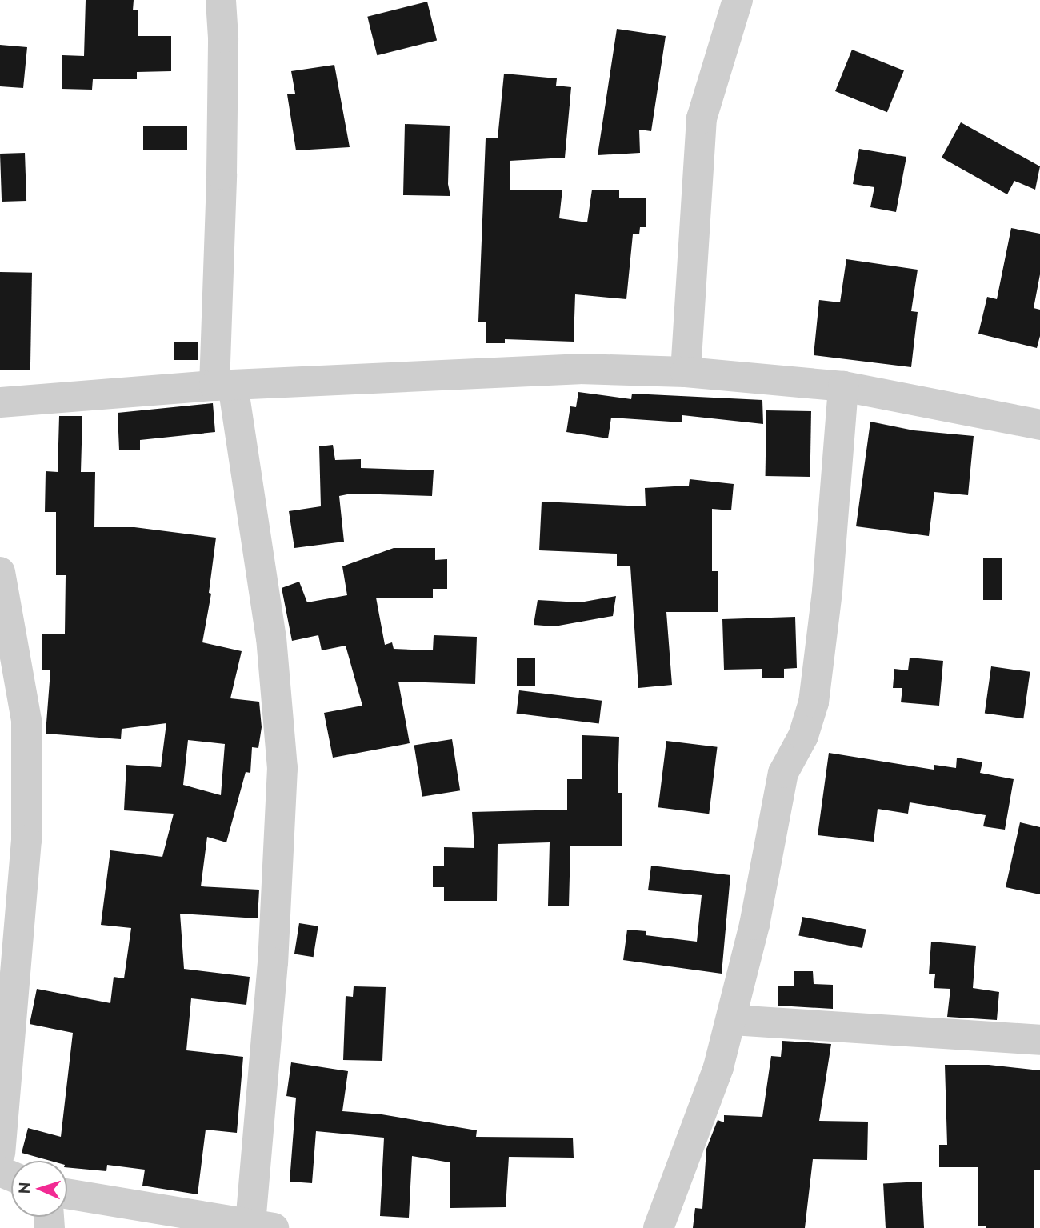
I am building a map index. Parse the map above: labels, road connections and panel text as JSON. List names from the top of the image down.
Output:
{
  "north": "left"
}
